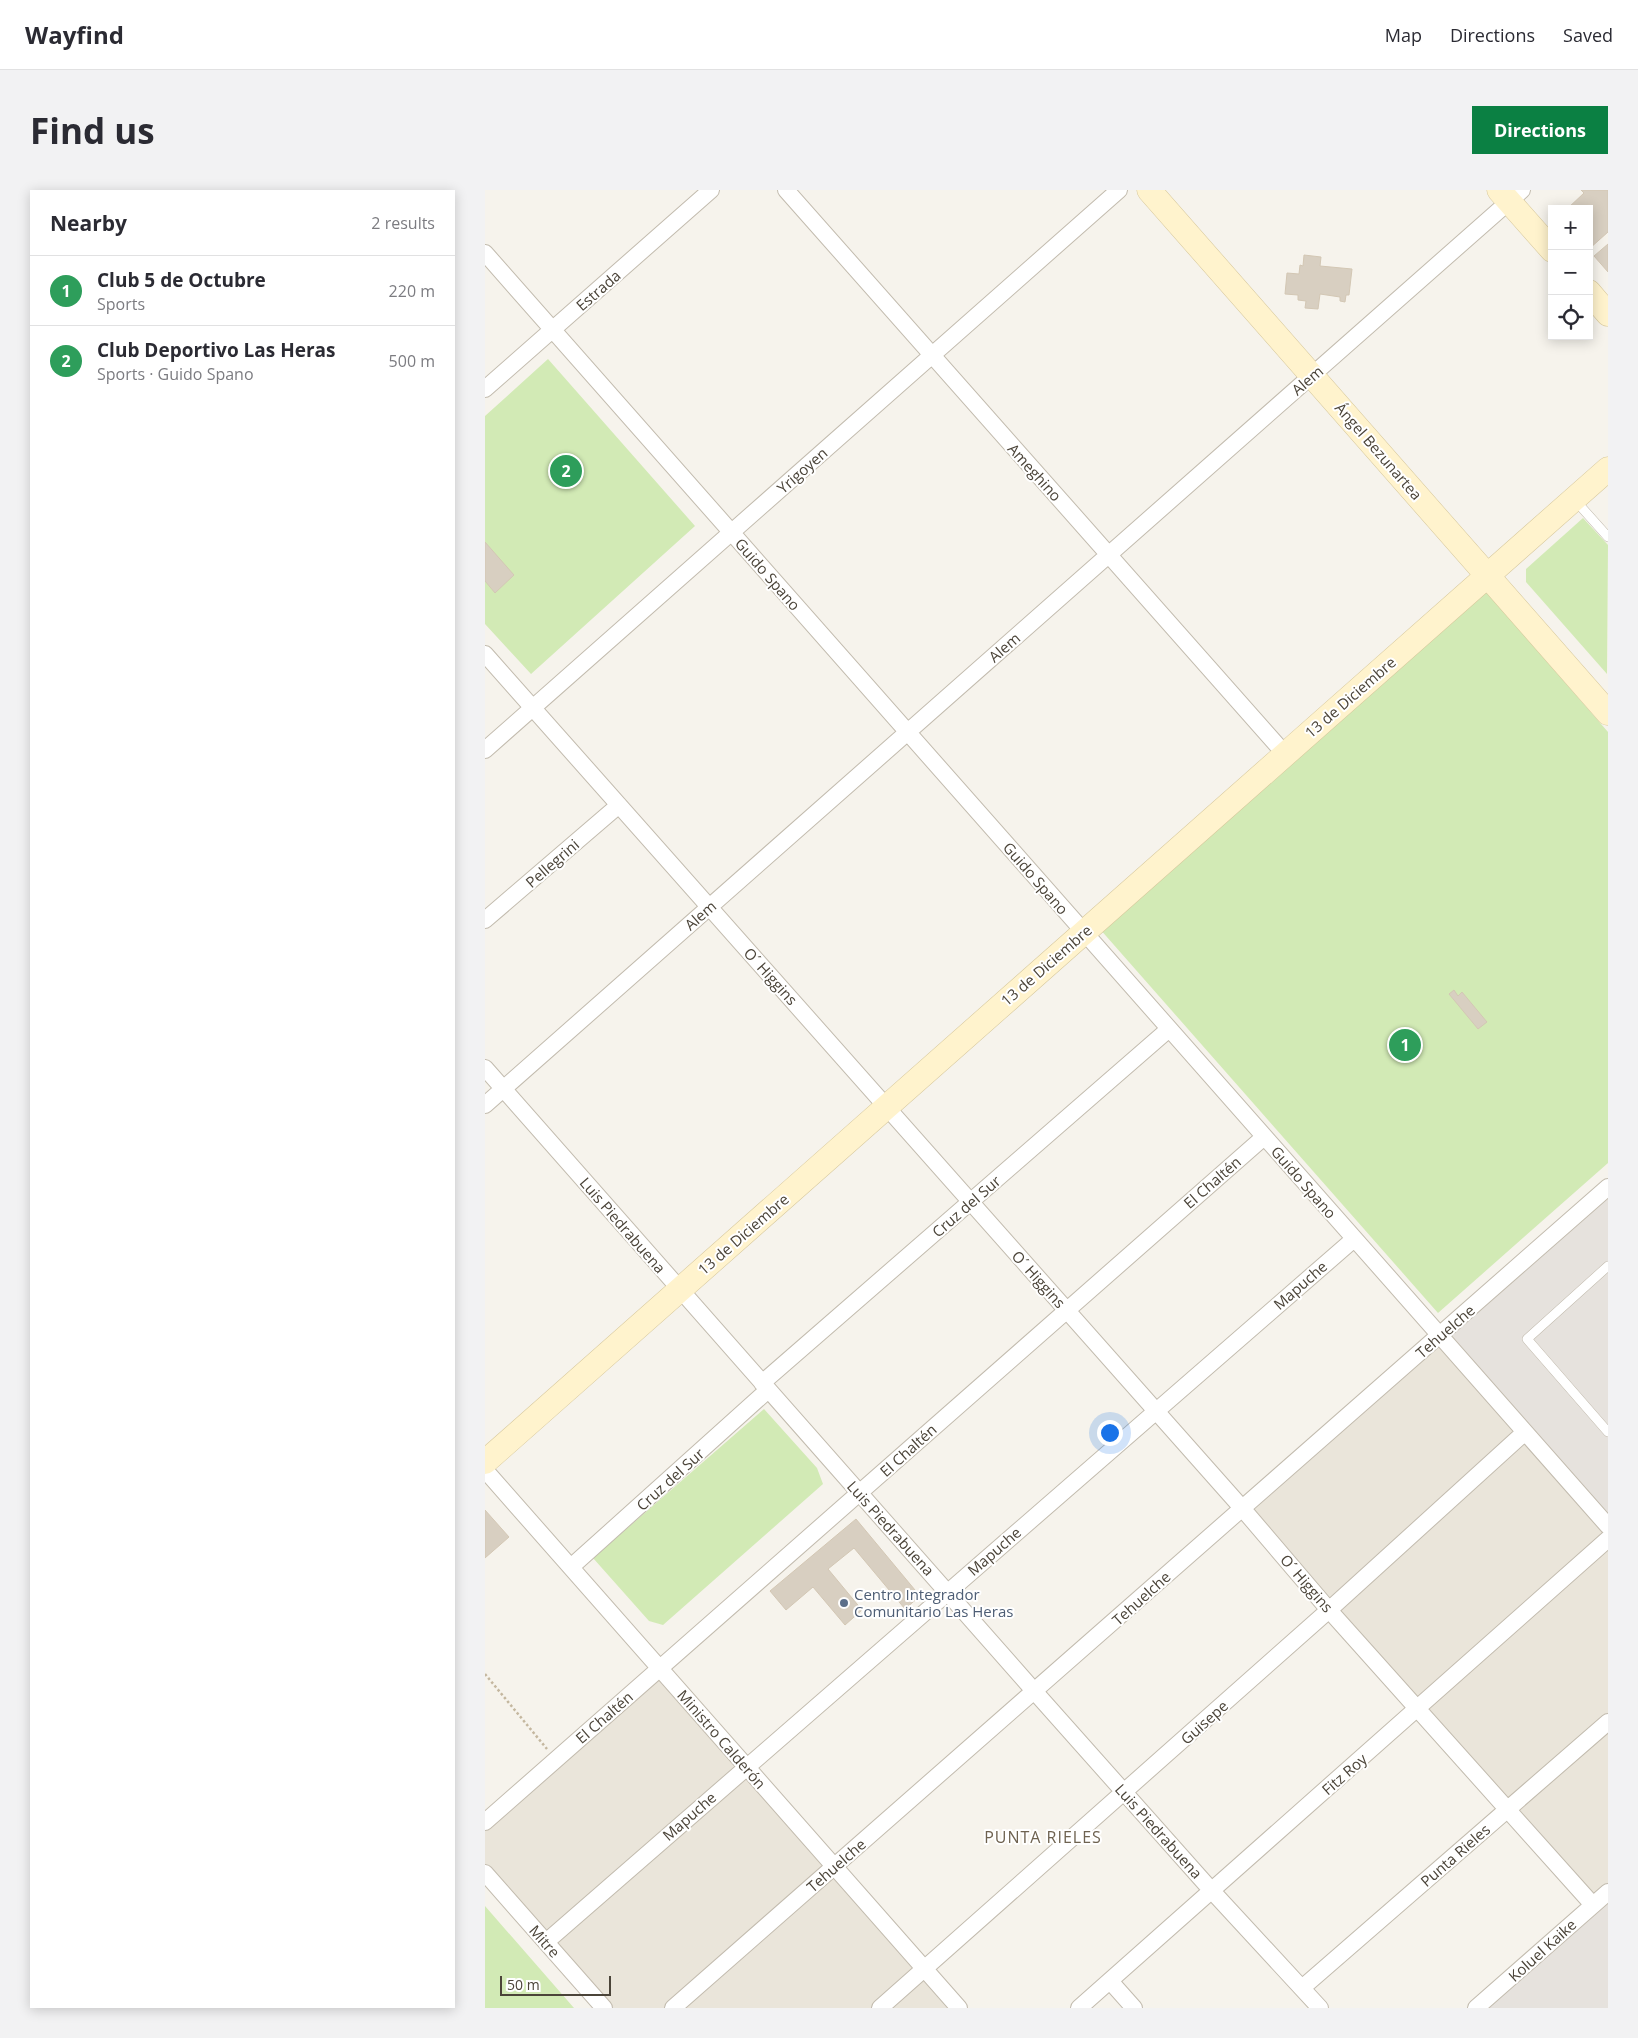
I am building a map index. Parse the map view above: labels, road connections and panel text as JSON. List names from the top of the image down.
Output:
{
  "streets": {
    "street": [
      "Estrada",
      "Alem",
      "Ángel Bezunartea",
      "Yrigoyen",
      "Ameghino",
      "Guido Spano",
      "13 de Diciembre",
      "Pellegrini",
      "O´ Higgins",
      "El Chaltén",
      "Cruz del Sur",
      "Luis Piedrabuena",
      "Mapuche",
      "Tehuelche",
      "Guisepe",
      "Ministro Calderón",
      "Fitz Roy",
      "Punta Rieles",
      "Mitre",
      "Koluel Kaike"
    ]
  },
  "crossings": [
    ["Estrada", "Guido Spano"],
    ["Alem", "Ángel Bezunartea"],
    ["Alem", "Ameghino"],
    ["Alem", "Guido Spano"],
    ["Alem", "O´ Higgins"],
    ["Alem", "Luis Piedrabuena"],
    ["Ángel Bezunartea", "13 de Diciembre"],
    ["Yrigoyen", "Ameghino"],
    ["Yrigoyen", "Guido Spano"],
    ["Yrigoyen", "O´ Higgins"],
    ["Ameghino", "13 de Diciembre"],
    ["Guido Spano", "13 de Diciembre"],
    ["Guido Spano", "El Chaltén"],
    ["Guido Spano", "Cruz del Sur"],
    ["Guido Spano", "Mapuche"],
    ["Guido Spano", "Tehuelche"],
    ["Guido Spano", "Guisepe"],
    ["13 de Diciembre", "O´ Higgins"],
    ["13 de Diciembre", "Luis Piedrabuena"],
    ["Pellegrini", "O´ Higgins"],
    ["O´ Higgins", "El Chaltén"],
    ["O´ Higgins", "Cruz del Sur"],
    ["O´ Higgins", "Mapuche"],
    ["O´ Higgins", "Tehuelche"],
    ["O´ Higgins", "Guisepe"],
    ["O´ Higgins", "Fitz Roy"],
    ["O´ Higgins", "Punta Rieles"],
    ["O´ Higgins", "Koluel Kaike"],
    ["El Chaltén", "Luis Piedrabuena"],
    ["El Chaltén", "Ministro Calderón"],
    ["Cruz del Sur", "Luis Piedrabuena"],
    ["Cruz del Sur", "Ministro Calderón"],
    ["Luis Piedrabuena", "Mapuche"],
    ["Luis Piedrabuena", "Tehuelche"],
    ["Luis Piedrabuena", "Guisepe"],
    ["Luis Piedrabuena", "Fitz Roy"],
    ["Luis Piedrabuena", "Punta Rieles"],
    ["Mapuche", "Ministro Calderón"],
    ["Mapuche", "Mitre"],
    ["Tehuelche", "Ministro Calderón"],
    ["Guisepe", "Ministro Calderón"]
  ],
  "districts": ["PUNTA RIELES"],
  "places": ["Centro Integrador Comunitario Las Heras"],
  "scale_bar": "50 m",
  "page": {
    "header": "Wayfind",
    "nav": ["Map", "Directions", "Saved"],
    "buttons": "Directions",
    "title": "Find us",
    "heading": ["Nearby", "2 results"],
    "map_buttons": ["+", "−"],
    "list": [
      {
        "mark": "1",
        "name": "Club 5 de Octubre",
        "note": "Sports",
        "value": "220 m"
      },
      {
        "mark": "2",
        "name": "Club Deportivo Las Heras",
        "note": "Sports · Guido Spano",
        "value": "500 m"
      }
    ],
    "pins": ["2", "1"],
    "scale": "50 m"
  }
}
